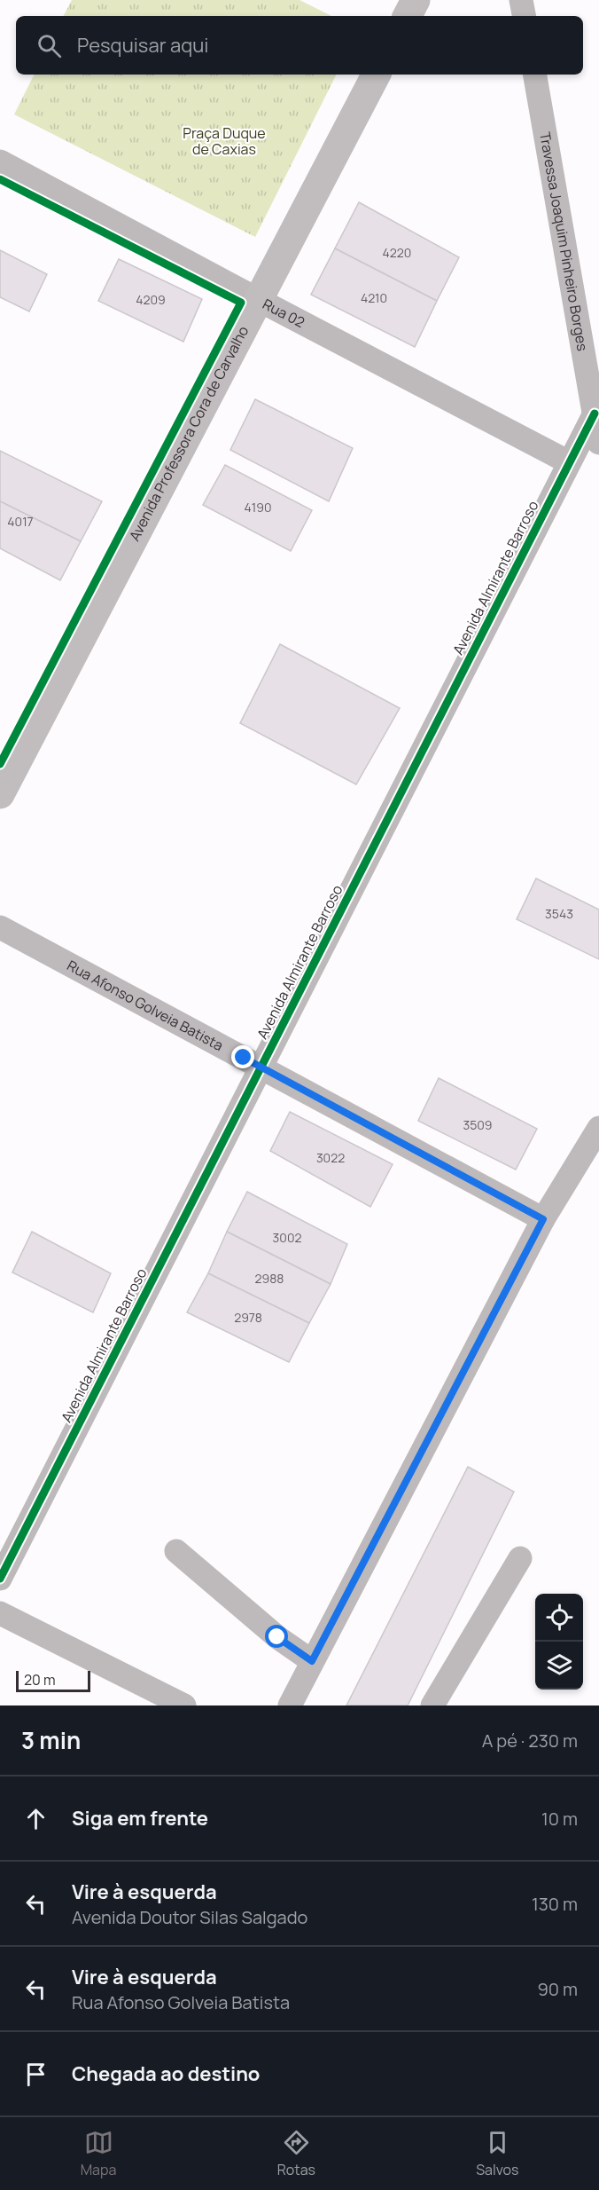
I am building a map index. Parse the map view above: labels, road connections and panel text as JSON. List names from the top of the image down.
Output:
{
  "streets": {
    "main road": ["Avenida Professora Cora de Carvalho"],
    "street": [
      "Travessa Joaquim Pinheiro Borges",
      "Rua 02",
      "Avenida Almirante Barroso",
      "Rua Afonso Golveia Batista"
    ]
  },
  "crossings": [
    ["Travessa Joaquim Pinheiro Borges", "Avenida Almirante Barroso"],
    ["Rua 02", "Avenida Professora Cora de Carvalho"],
    ["Rua 02", "Avenida Almirante Barroso"],
    ["Avenida Almirante Barroso", "Rua Afonso Golveia Batista"]
  ],
  "parks": ["Praça Duque de Caxias"],
  "house_numbers": [
    "4220",
    "4210",
    "4209",
    "4190",
    "4017",
    "3543",
    "3509",
    "3022",
    "3002",
    "2988",
    "2978"
  ],
  "scale_bar": "20 m",
  "page": {
    "search": "Pesquisar aqui",
    "scale": "20 m",
    "heading": ["3 min", "A pé · 230 m"],
    "list": [
      ["Siga em frente", "10 m"],
      ["Vire à esquerda", "Avenida Doutor Silas Salgado", "130 m"],
      ["Vire à esquerda", "Rua Afonso Golveia Batista", "90 m"],
      "Chegada ao destino"
    ],
    "nav": ["Mapa", "Rotas", "Salvos"]
  }
}
